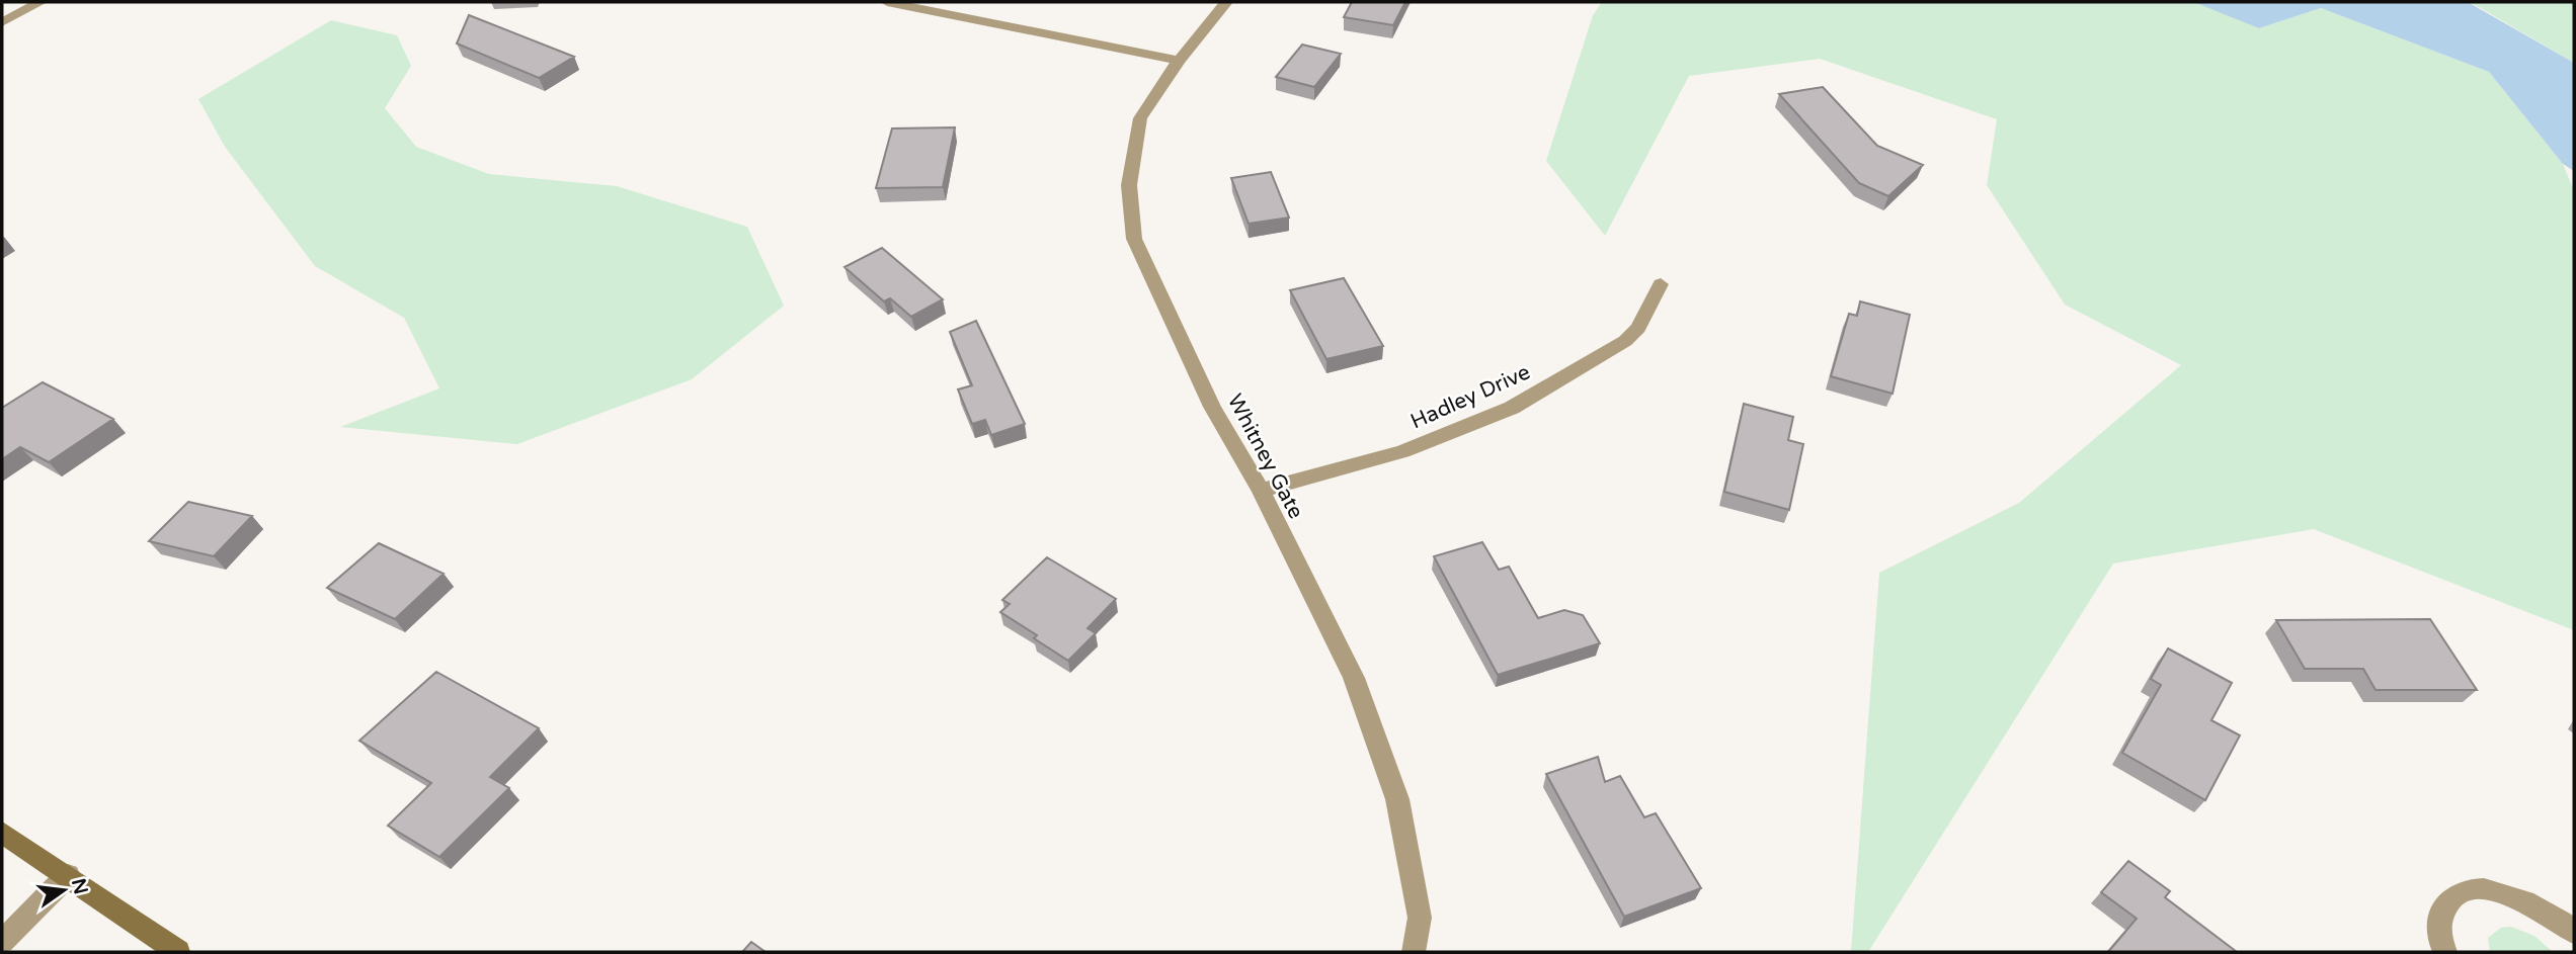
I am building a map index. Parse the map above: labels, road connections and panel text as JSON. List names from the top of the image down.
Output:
{
  "streets": {
    "street": ["Hadley Drive", "Whitney Gate"]
  },
  "crossings": [
    ["Hadley Drive", "Whitney Gate"]
  ],
  "north": "right"
}
